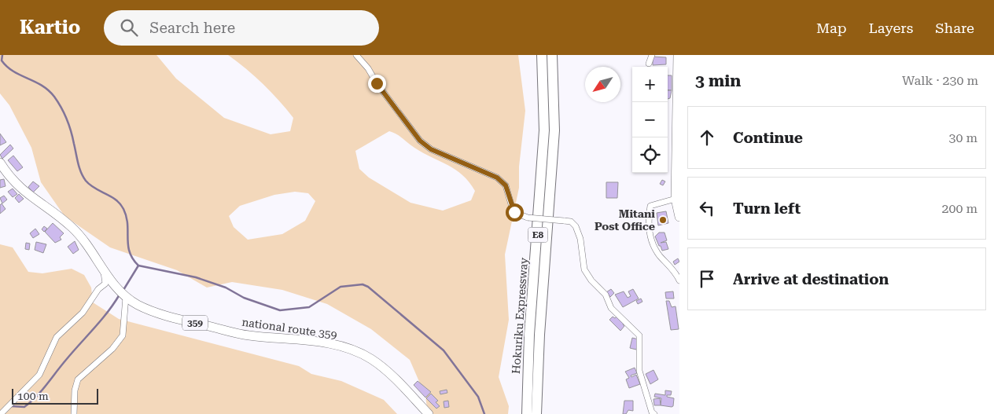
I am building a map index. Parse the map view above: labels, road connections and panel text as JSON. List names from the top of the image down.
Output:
{
  "streets": {
    "highway": [
      "E8",
      "Hokuriku Expressway",
      "359",
      "national route 359"
    ]
  },
  "places": ["Mitani Post Office"],
  "scale_bar": "100 m",
  "north": "bottom left",
  "page": {
    "header": "Kartio",
    "search": "Search here",
    "nav": ["Map", "Layers", "Share"],
    "heading": ["3 min", "Walk · 230 m"],
    "map_buttons": ["+", "−"],
    "list": [
      ["Continue", "30 m"],
      ["Turn left", "200 m"],
      "Arrive at destination"
    ],
    "scale": "100 m"
  }
}
